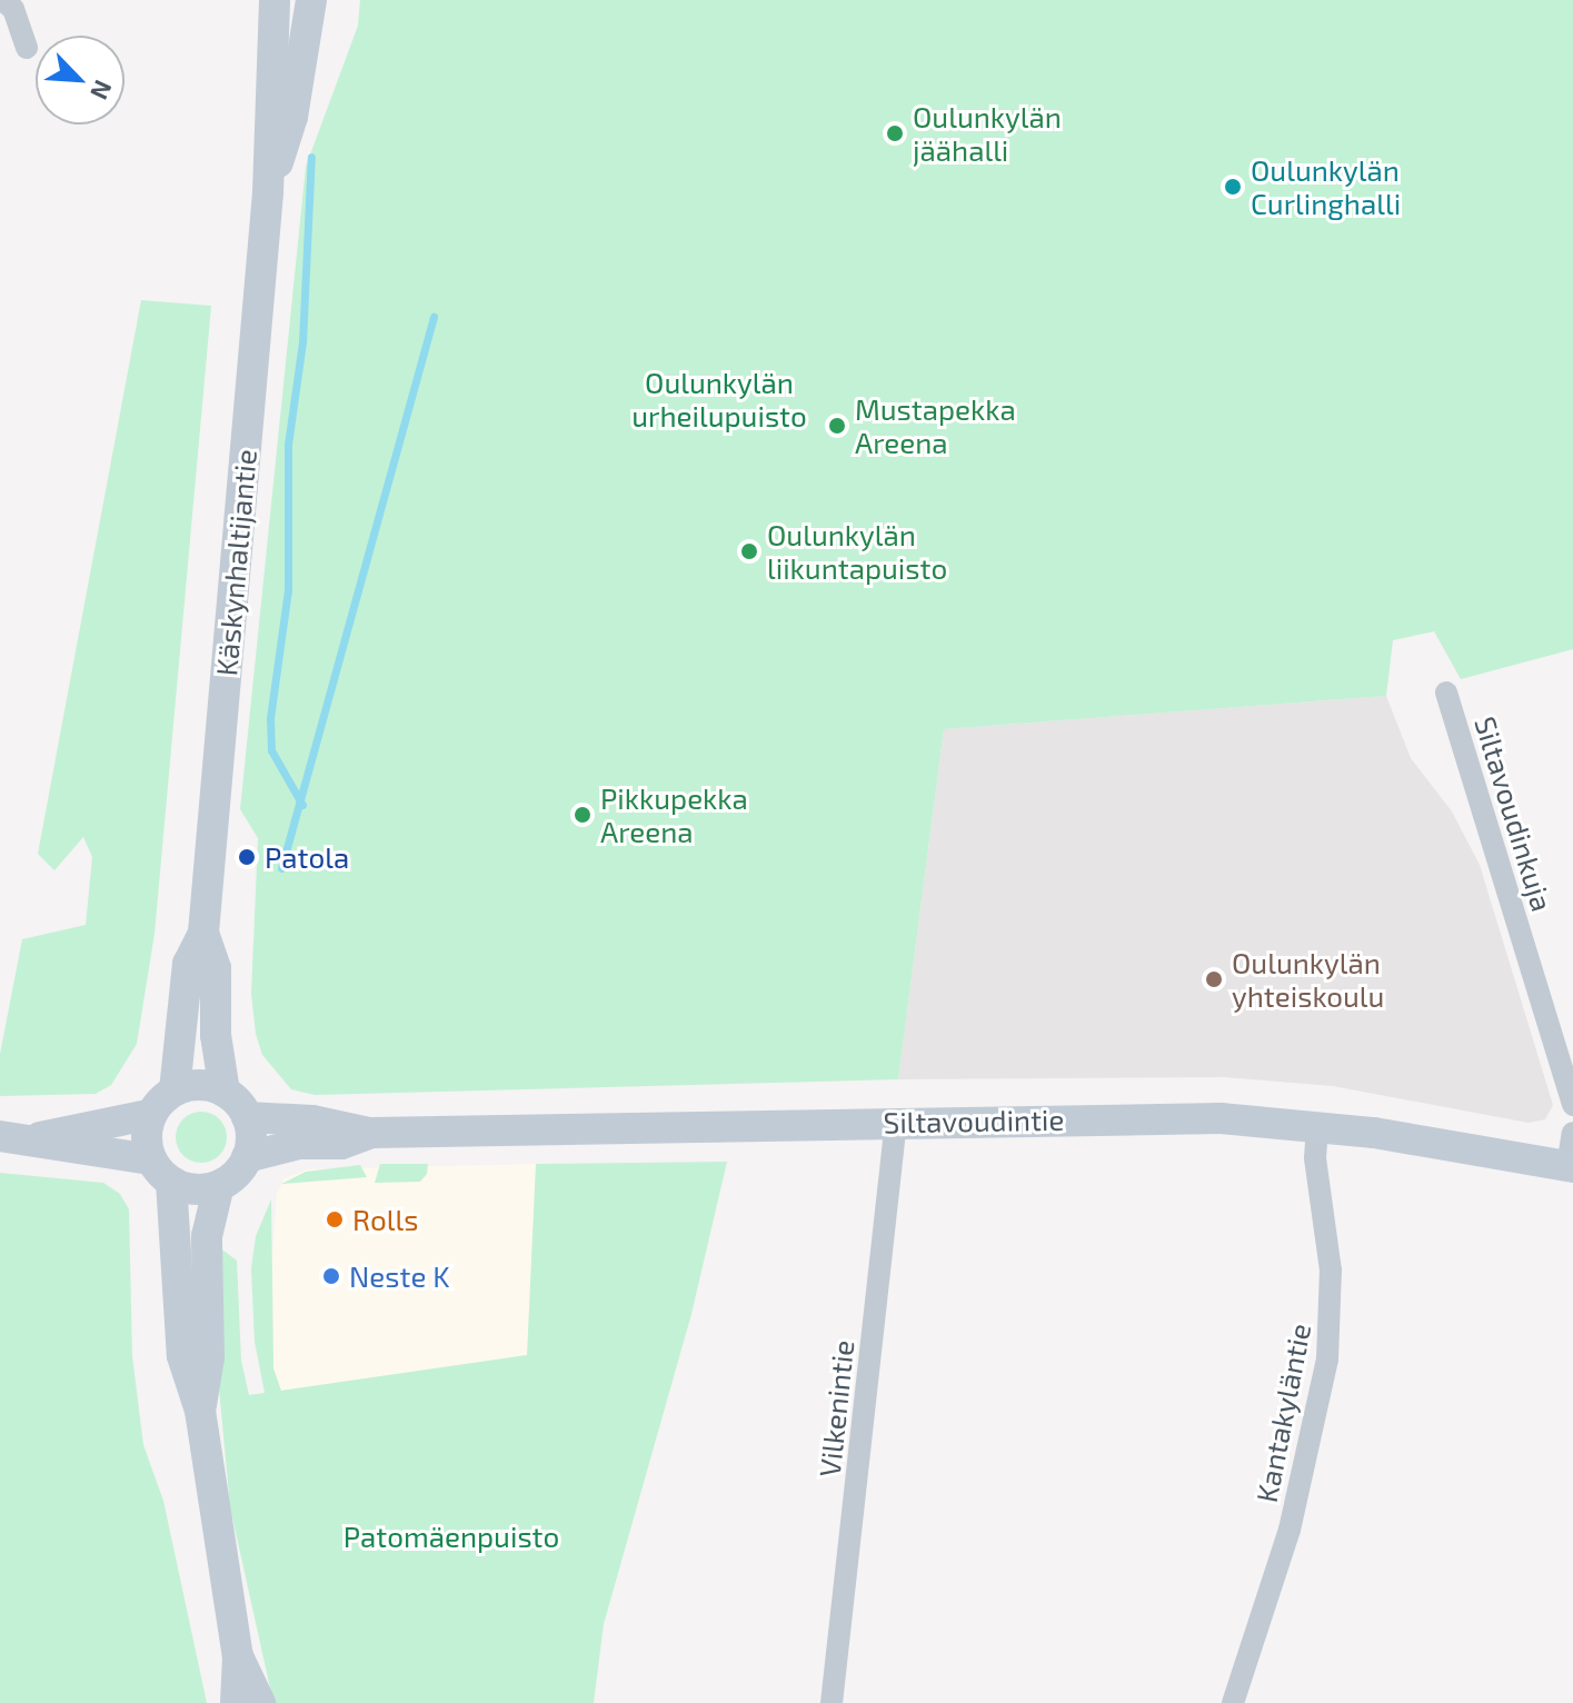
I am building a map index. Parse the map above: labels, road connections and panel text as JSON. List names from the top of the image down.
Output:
{
  "streets": {
    "main road": ["Käskynhaltijantie", "Siltavoudintie"],
    "street": ["Siltavoudinkuja", "Vilkenintie", "Kantakyläntie"]
  },
  "crossings": [
    ["Käskynhaltijantie", "Siltavoudintie"],
    ["Siltavoudintie", "Vilkenintie"],
    ["Siltavoudintie", "Kantakyläntie"]
  ],
  "parks": ["Oulunkylän urheilupuisto", "Patomäenpuisto"],
  "places": [
    "Oulunkylän jäähalli",
    "Oulunkylän Curlinghalli",
    "Mustapekka Areena",
    "Oulunkylän liikuntapuisto",
    "Pikkupekka Areena",
    "Patola",
    "Oulunkylän yhteiskoulu",
    "Rolls",
    "Neste K"
  ],
  "north": "bottom right"
}
